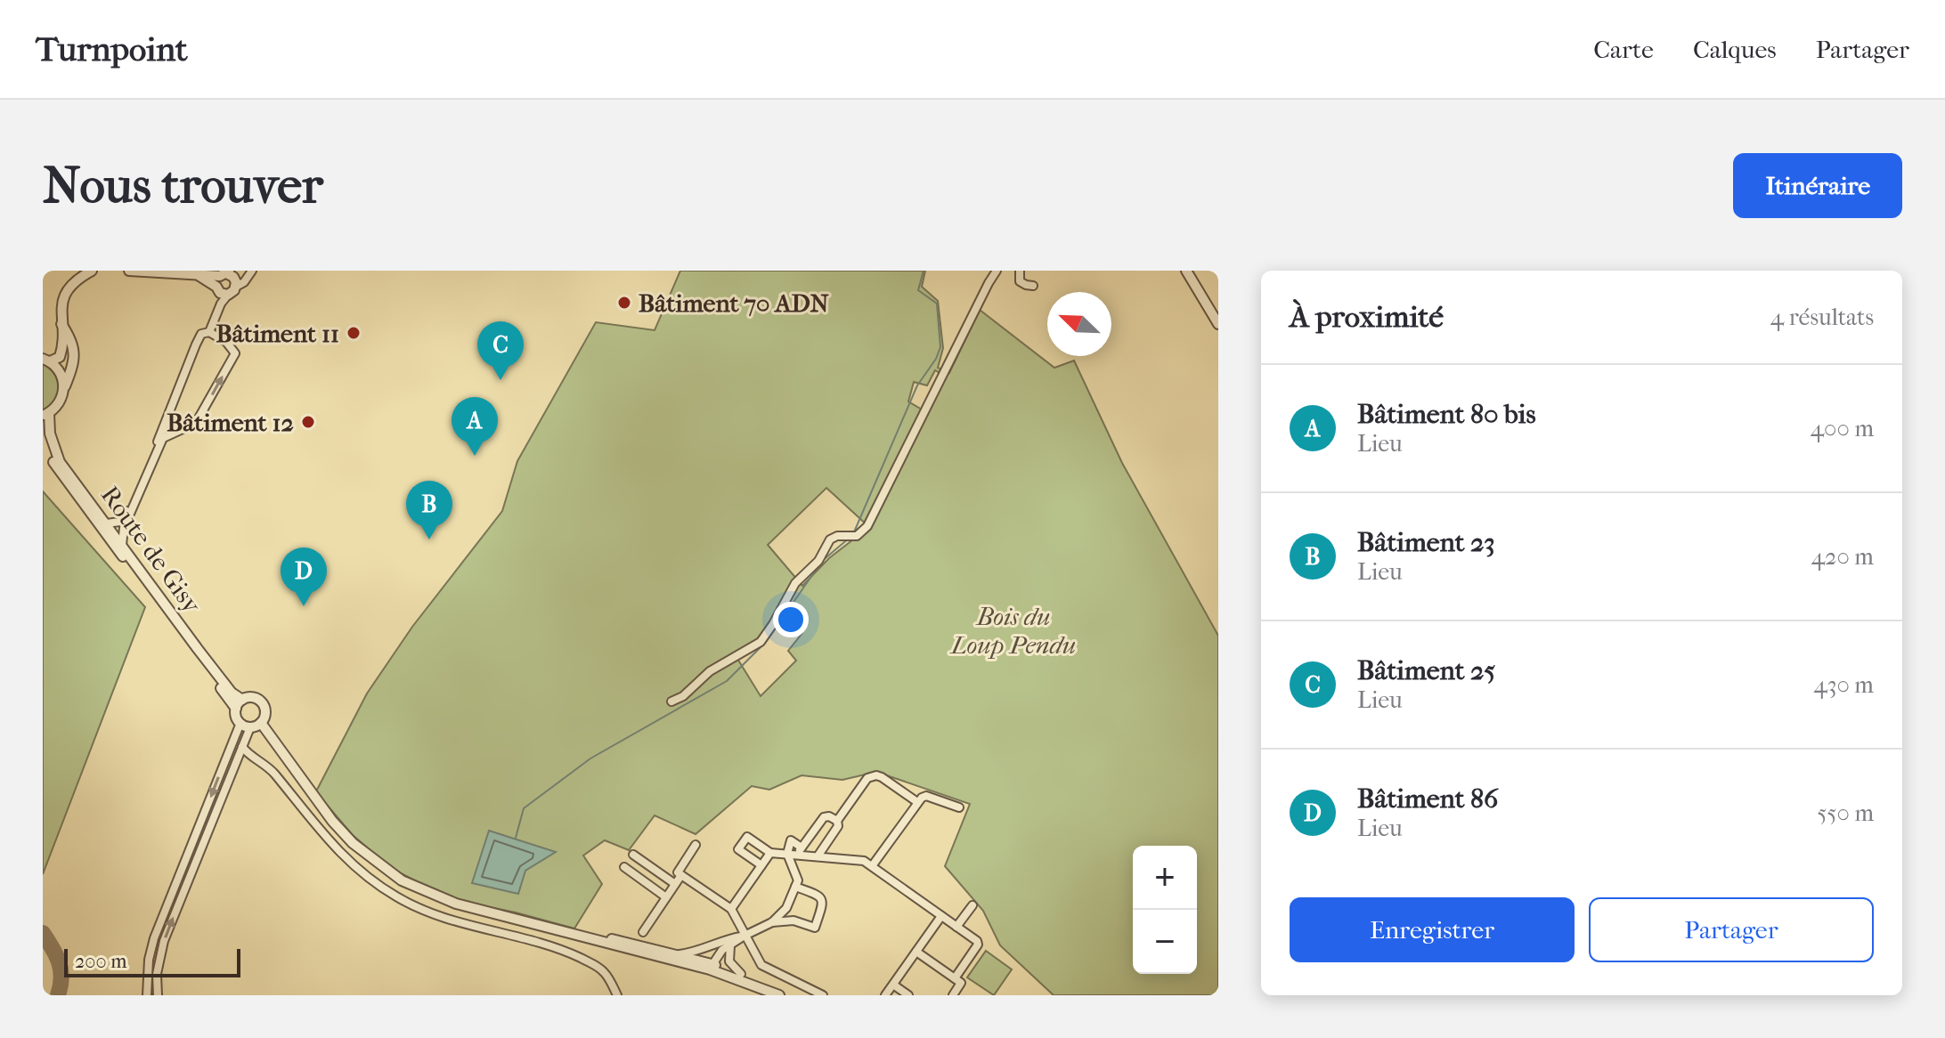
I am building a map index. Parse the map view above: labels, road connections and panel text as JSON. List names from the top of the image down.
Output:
{
  "streets": {
    "street": ["Route de Gisy"]
  },
  "parks": ["Bois du Loup Pendu"],
  "places": ["Bâtiment 70 ADN", "Bâtiment 11", "Bâtiment 12"],
  "scale_bar": "200 m",
  "north": "top left",
  "page": {
    "header": "Turnpoint",
    "nav": ["Carte", "Calques", "Partager"],
    "buttons": [
      "Itinéraire",
      ["Enregistrer", "Partager"]
    ],
    "title": "Nous trouver",
    "heading": ["À proximité", "4 résultats"],
    "pins": [
      "C",
      "A",
      "B",
      "D"
    ],
    "list": [
      {
        "mark": "A",
        "name": "Bâtiment 80 bis",
        "note": "Lieu",
        "value": "400 m"
      },
      {
        "mark": "B",
        "name": "Bâtiment 23",
        "note": "Lieu",
        "value": "420 m"
      },
      {
        "mark": "C",
        "name": "Bâtiment 25",
        "note": "Lieu",
        "value": "430 m"
      },
      {
        "mark": "D",
        "name": "Bâtiment 86",
        "note": "Lieu",
        "value": "550 m"
      }
    ],
    "map_buttons": ["+", "−"],
    "scale": "200 m"
  }
}
